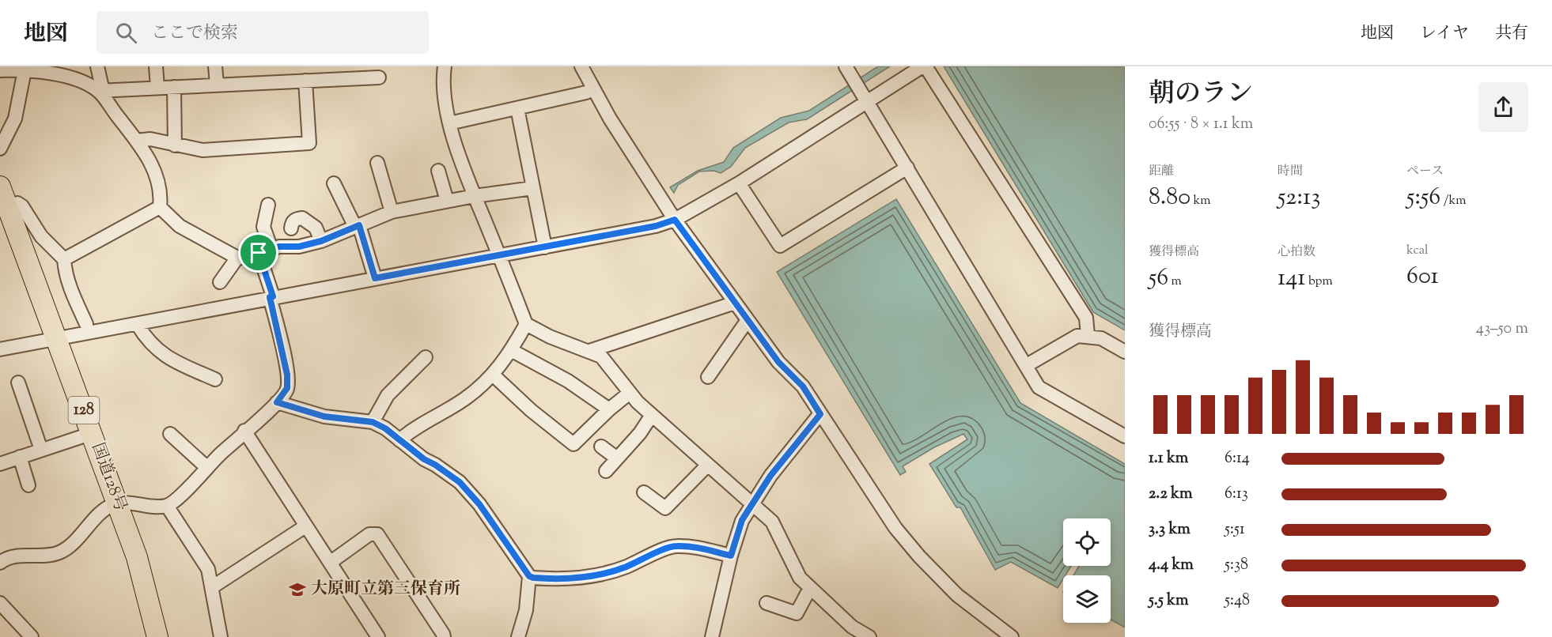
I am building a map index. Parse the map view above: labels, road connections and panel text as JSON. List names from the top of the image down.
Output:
{
  "streets": {
    "highway": ["128", "国道128号"]
  },
  "places": {
    "school or university": ["大原町立第三保育所"]
  },
  "page": {
    "header": "地図",
    "search": "ここで検索",
    "nav": ["地図", "レイヤ", "共有"],
    "heading": ["朝のラン", "06:55 · 8 × 1.1 km"],
    "stats": [
      ["距離", "8.80 km"],
      ["時間", "52:13"],
      ["ペース", "5:56 /km"],
      ["獲得標高", "56 m"],
      ["心拍数", "141 bpm"],
      ["kcal", "601"]
    ],
    "chart": ["獲得標高", "43–50 m"],
    "list": [
      {
        "name": "1.1 km",
        "note": "6:14"
      },
      {
        "name": "2.2 km",
        "note": "6:13"
      },
      {
        "name": "3.3 km",
        "note": "5:51"
      },
      {
        "name": "4.4 km",
        "note": "5:38"
      },
      {
        "name": "5.5 km",
        "note": "5:48"
      }
    ]
  }
}
